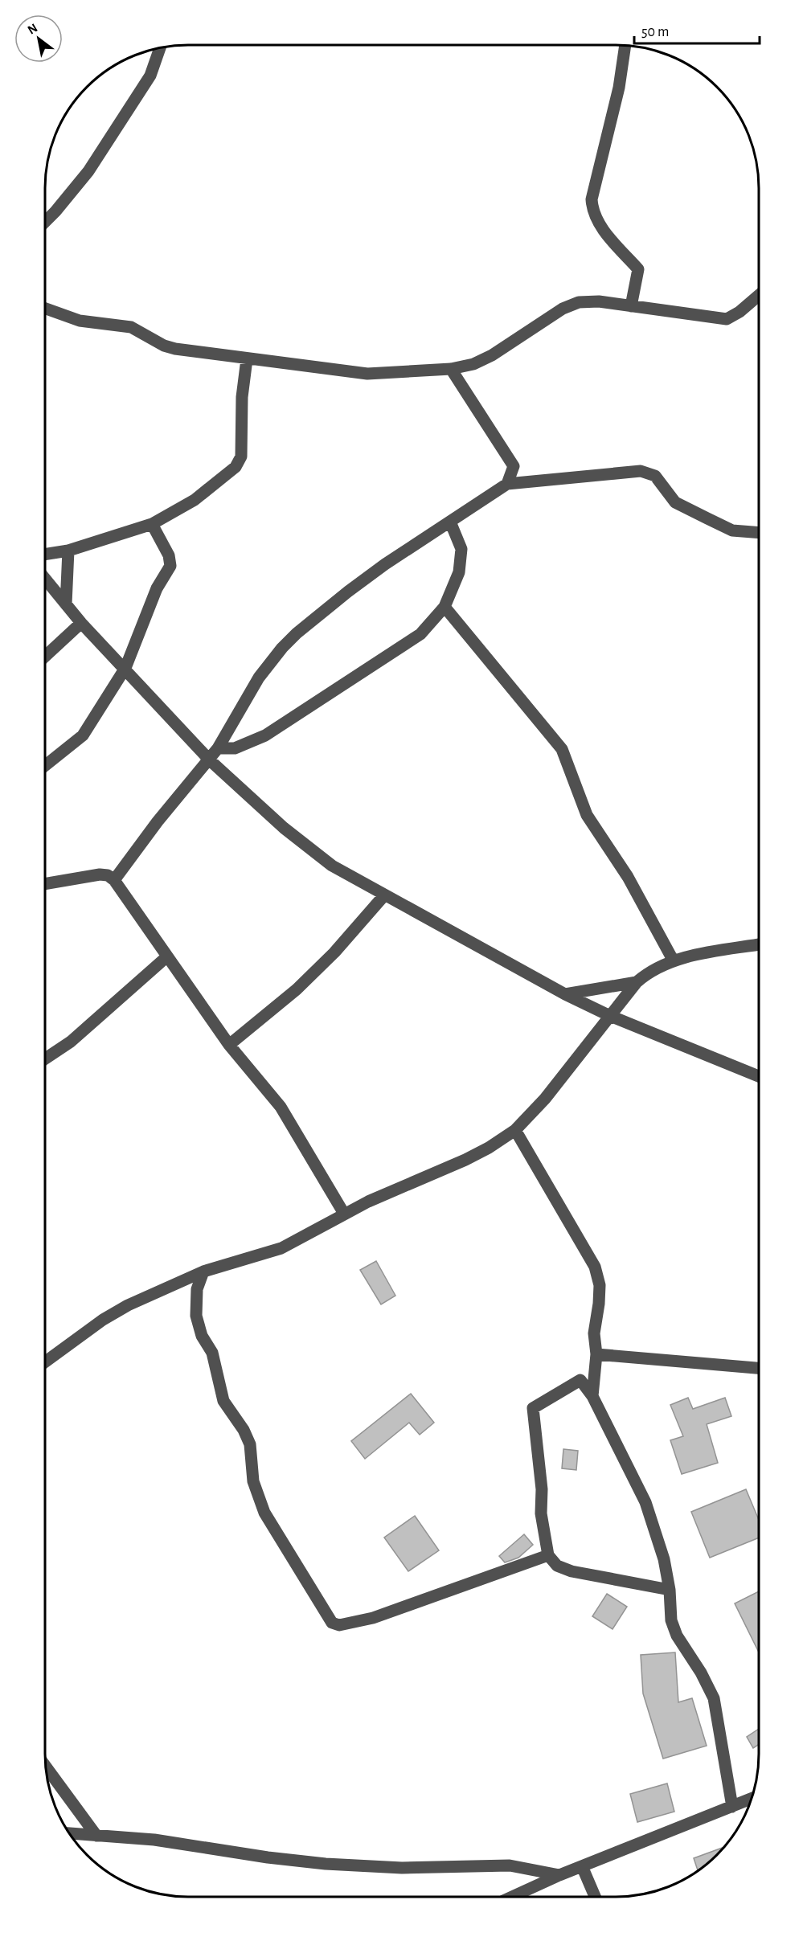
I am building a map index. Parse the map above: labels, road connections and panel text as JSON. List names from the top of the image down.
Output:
{
  "scale_bar": "50 m",
  "north": "top left"
}
